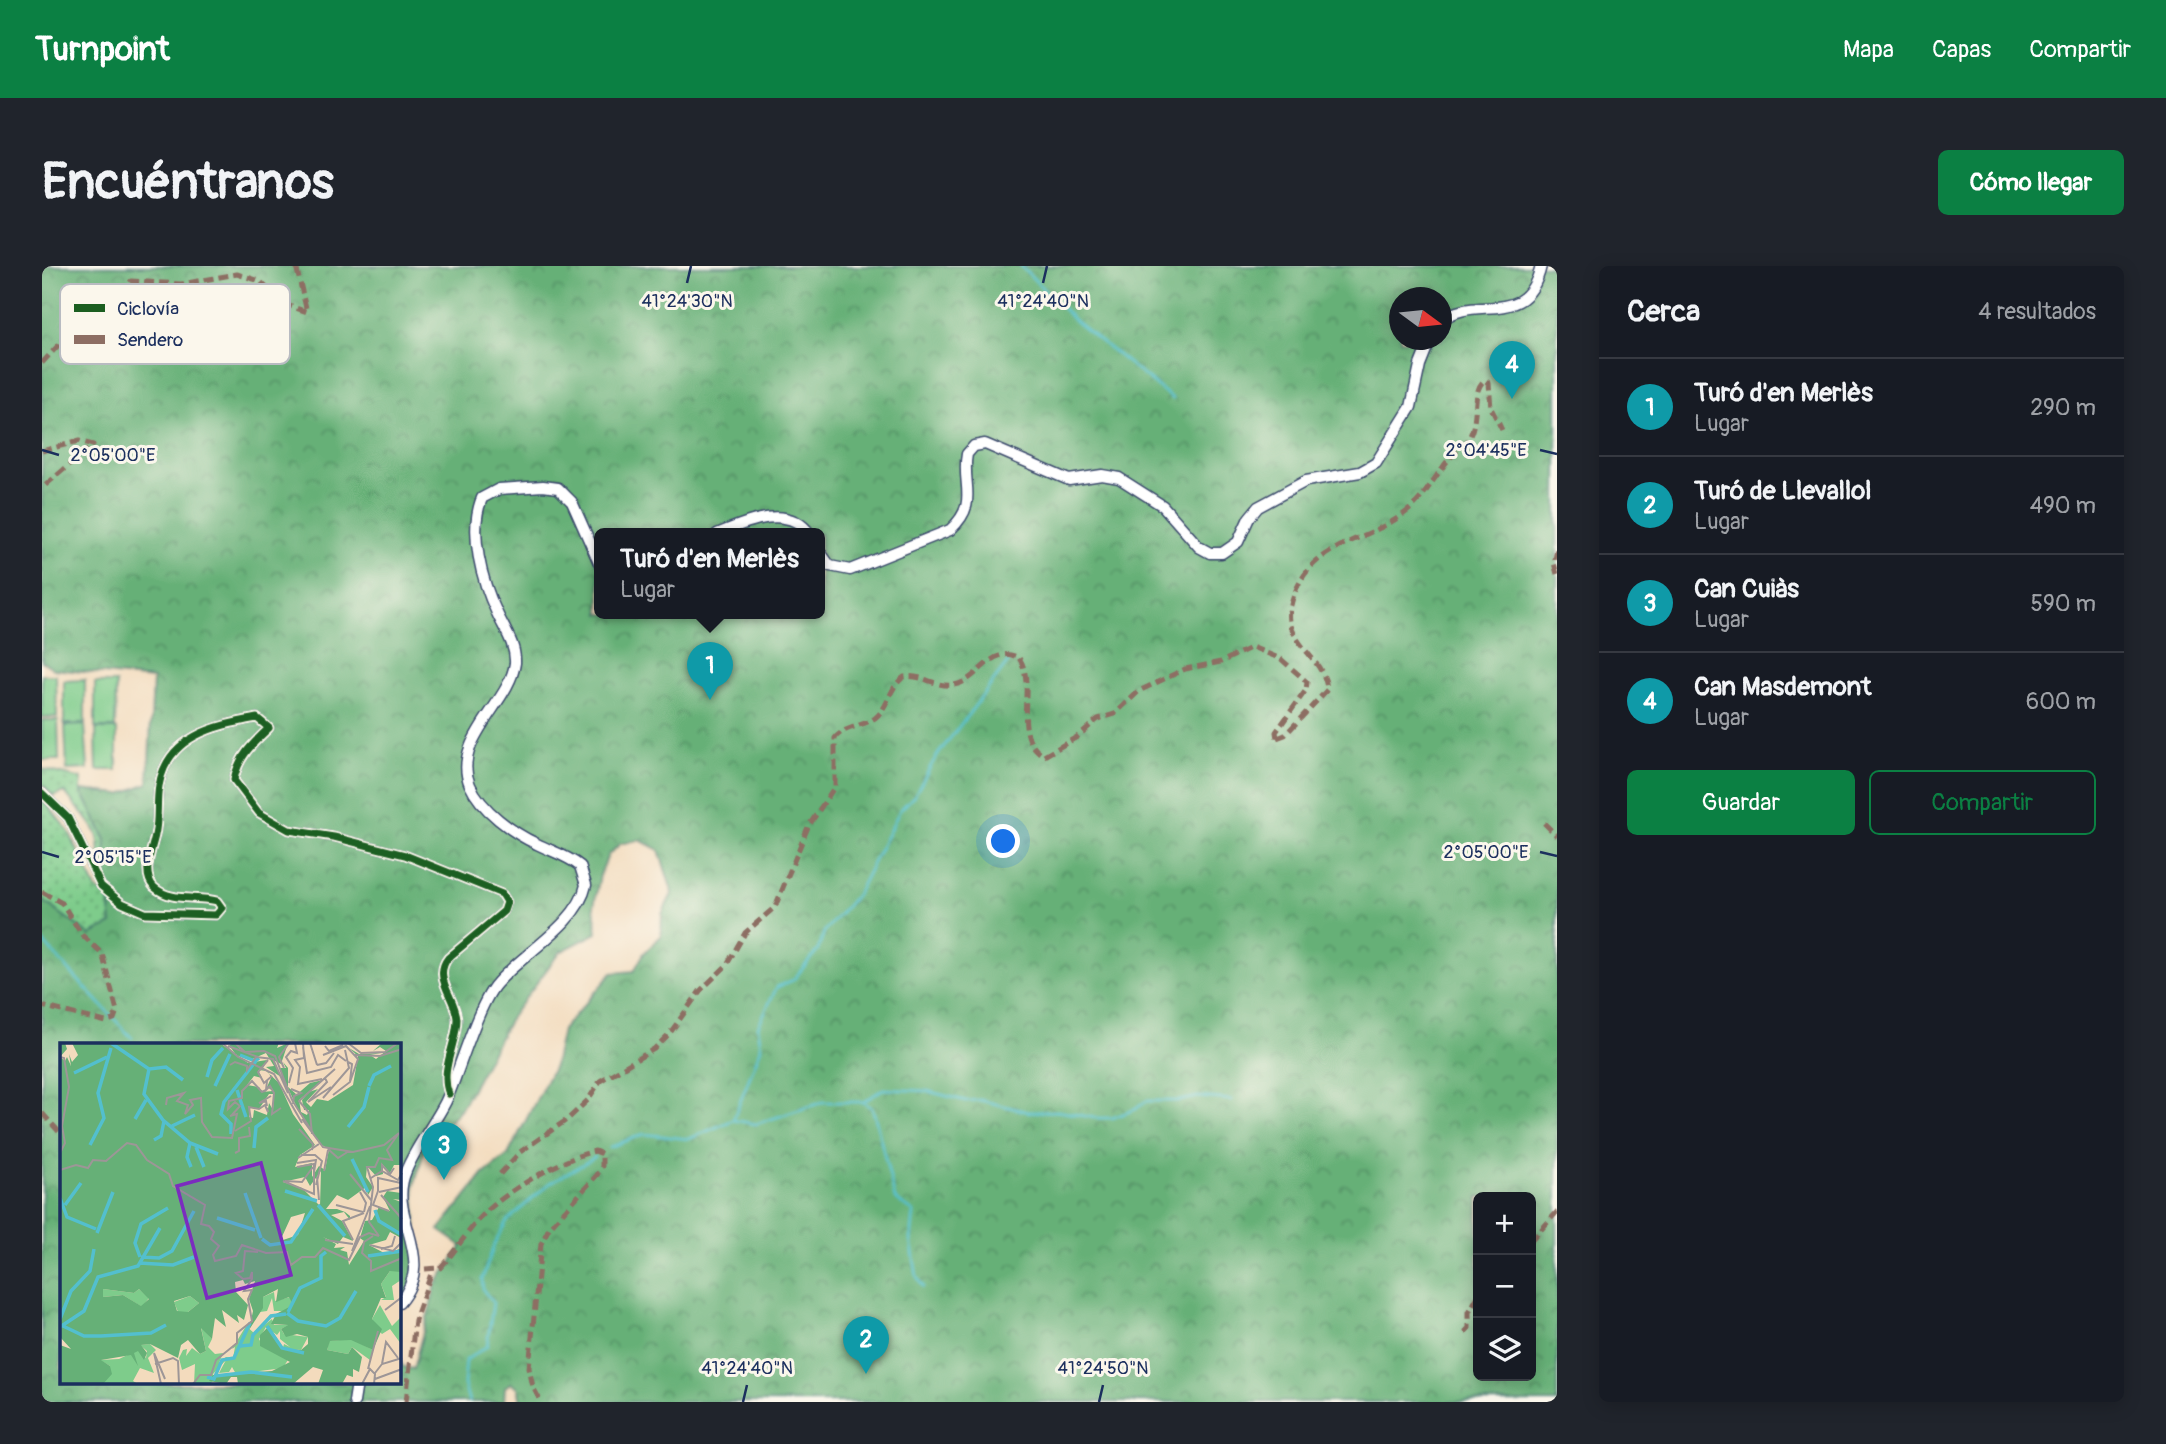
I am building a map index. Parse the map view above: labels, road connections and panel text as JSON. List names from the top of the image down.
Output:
{
  "legend": ["Ciclovía", "Sendero"],
  "north": "right",
  "page": {
    "header": "Turnpoint",
    "nav": ["Mapa", "Capas", "Compartir"],
    "buttons": [
      "Cómo llegar",
      ["Guardar", "Compartir"]
    ],
    "title": "Encuéntranos",
    "heading": ["Cerca", "4 resultados"],
    "pins": [
      "4",
      "1",
      "3",
      "2"
    ],
    "list": [
      {
        "mark": "1",
        "name": "Turó d'en Merlès",
        "note": "Lugar",
        "value": "290 m"
      },
      {
        "mark": "2",
        "name": "Turó de Llevallol",
        "note": "Lugar",
        "value": "490 m"
      },
      {
        "mark": "3",
        "name": "Can Cuiàs",
        "note": "Lugar",
        "value": "590 m"
      },
      {
        "mark": "4",
        "name": "Can Masdemont",
        "note": "Lugar",
        "value": "600 m"
      }
    ],
    "popup": ["Turó d'en Merlès", "Lugar"],
    "map_buttons": ["+", "−"]
  },
  "coordinates": [
    "41°24'30\"N",
    "41°24'40\"N",
    "2°04'45\"E",
    "2°05'00\"E",
    "2°05'15\"E",
    "41°24'50\"N"
  ]
}
